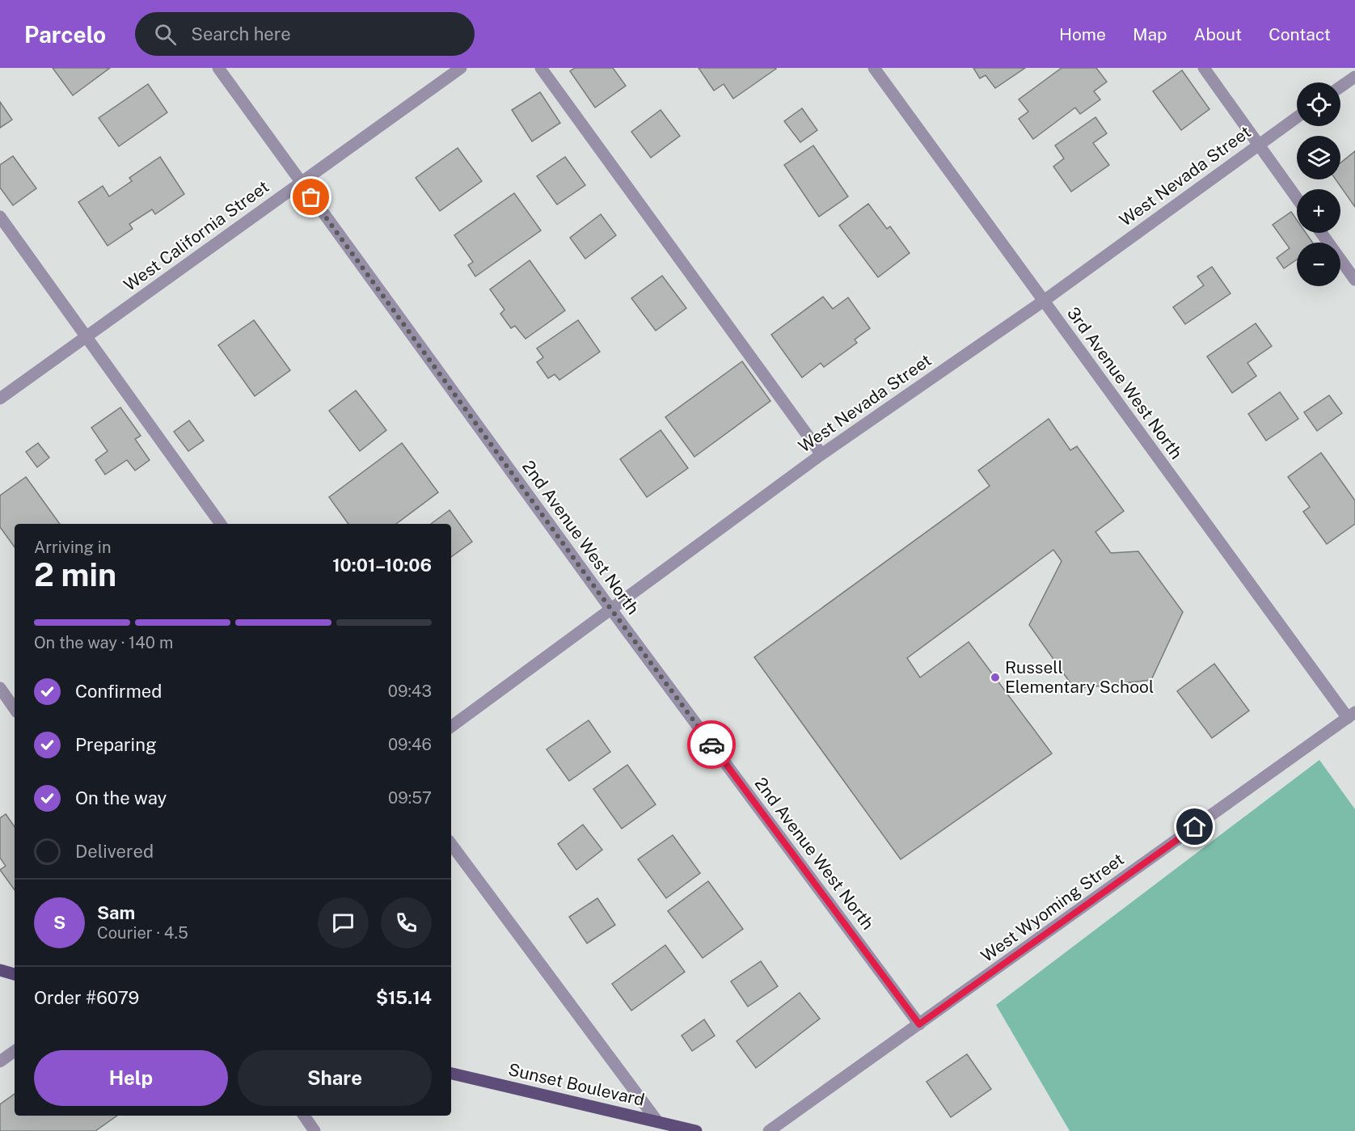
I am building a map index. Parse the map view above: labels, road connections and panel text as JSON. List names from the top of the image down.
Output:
{
  "streets": {
    "main road": ["Sunset Boulevard"],
    "street": [
      "West Nevada Street",
      "West California Street",
      "3rd Avenue West North",
      "2nd Avenue West North",
      "West Wyoming Street"
    ]
  },
  "crossings": [
    ["West Nevada Street", "3rd Avenue West North"],
    ["West Nevada Street", "2nd Avenue West North"],
    ["West California Street", "2nd Avenue West North"],
    ["3rd Avenue West North", "West Wyoming Street"],
    ["2nd Avenue West North", "West Wyoming Street"]
  ],
  "places": ["Russell Elementary School"],
  "page": {
    "header": "Parcelo",
    "search": "Search here",
    "nav": [
      "Home",
      "Map",
      "About",
      "Contact"
    ],
    "map_buttons": ["+", "−"],
    "heading": ["2 min", "Arriving in", "10:01–10:06"],
    "panel": [
      "Sam",
      "Courier · 4.5",
      "Order #6079",
      "$15.14"
    ],
    "bar": "On the way · 140 m",
    "list": [
      ["Confirmed", "09:43"],
      ["Preparing", "09:46"],
      ["On the way", "09:57"],
      "Delivered"
    ],
    "round": "S",
    "buttons": ["Help", "Share"]
  }
}
